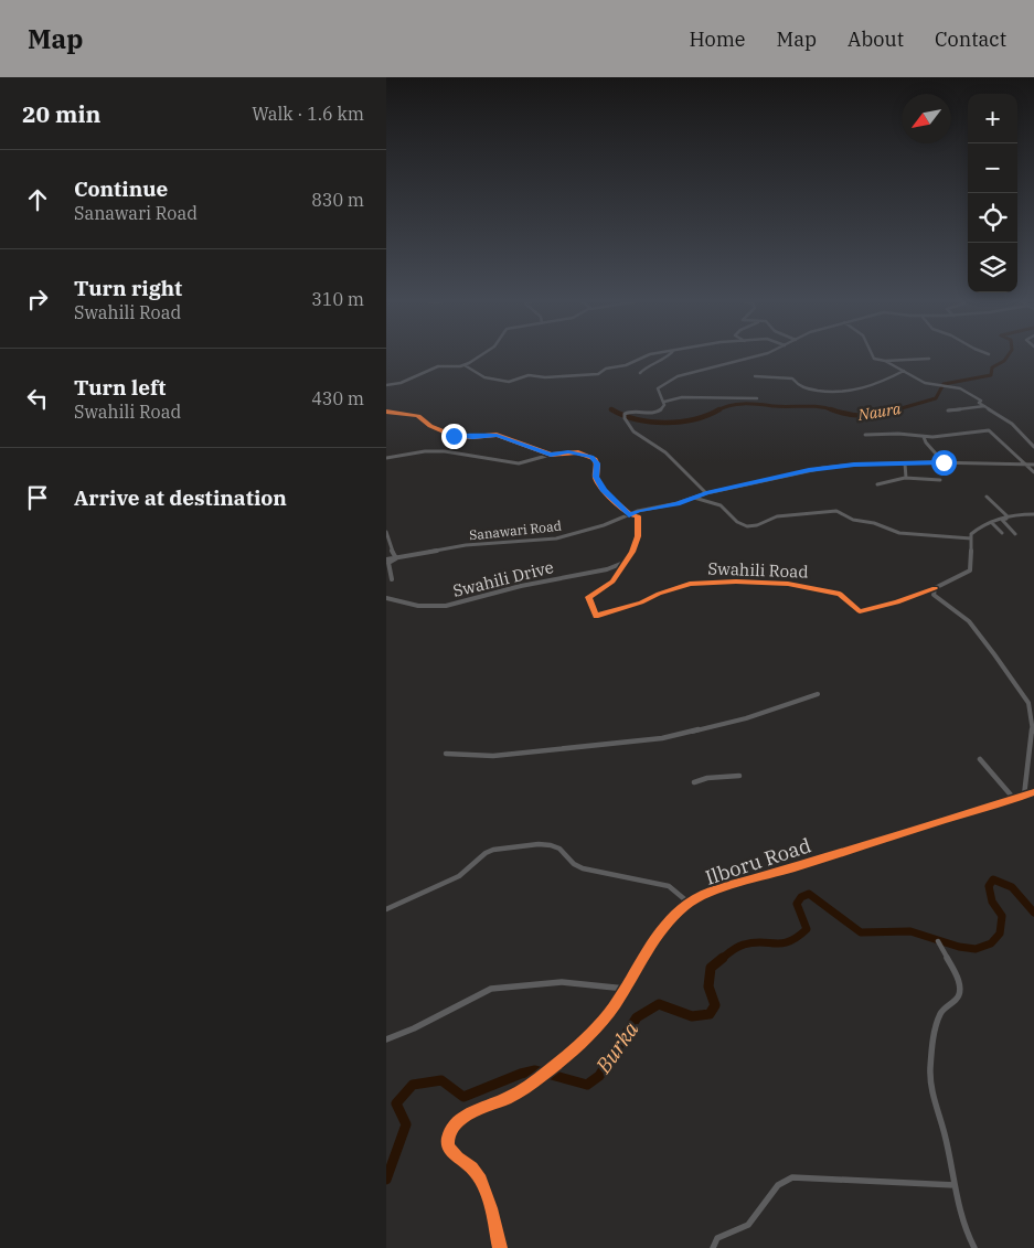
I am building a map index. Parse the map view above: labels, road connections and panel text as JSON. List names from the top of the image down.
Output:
{
  "streets": {
    "street": [
      "Sanawari Road",
      "Swahili Road",
      "Swahili Drive",
      "Ilboru Road"
    ]
  },
  "crossings": [
    ["Sanawari Road", "Swahili Road"],
    ["Swahili Road", "Swahili Drive"]
  ],
  "water": ["Naura", "Burka"],
  "north": "bottom left",
  "page": {
    "header": "Map",
    "nav": [
      "Home",
      "Map",
      "About",
      "Contact"
    ],
    "heading": ["20 min", "Walk · 1.6 km"],
    "map_buttons": ["+", "−"],
    "list": [
      ["Continue", "Sanawari Road", "830 m"],
      ["Turn right", "Swahili Road", "310 m"],
      ["Turn left", "Swahili Road", "430 m"],
      "Arrive at destination"
    ]
  }
}
